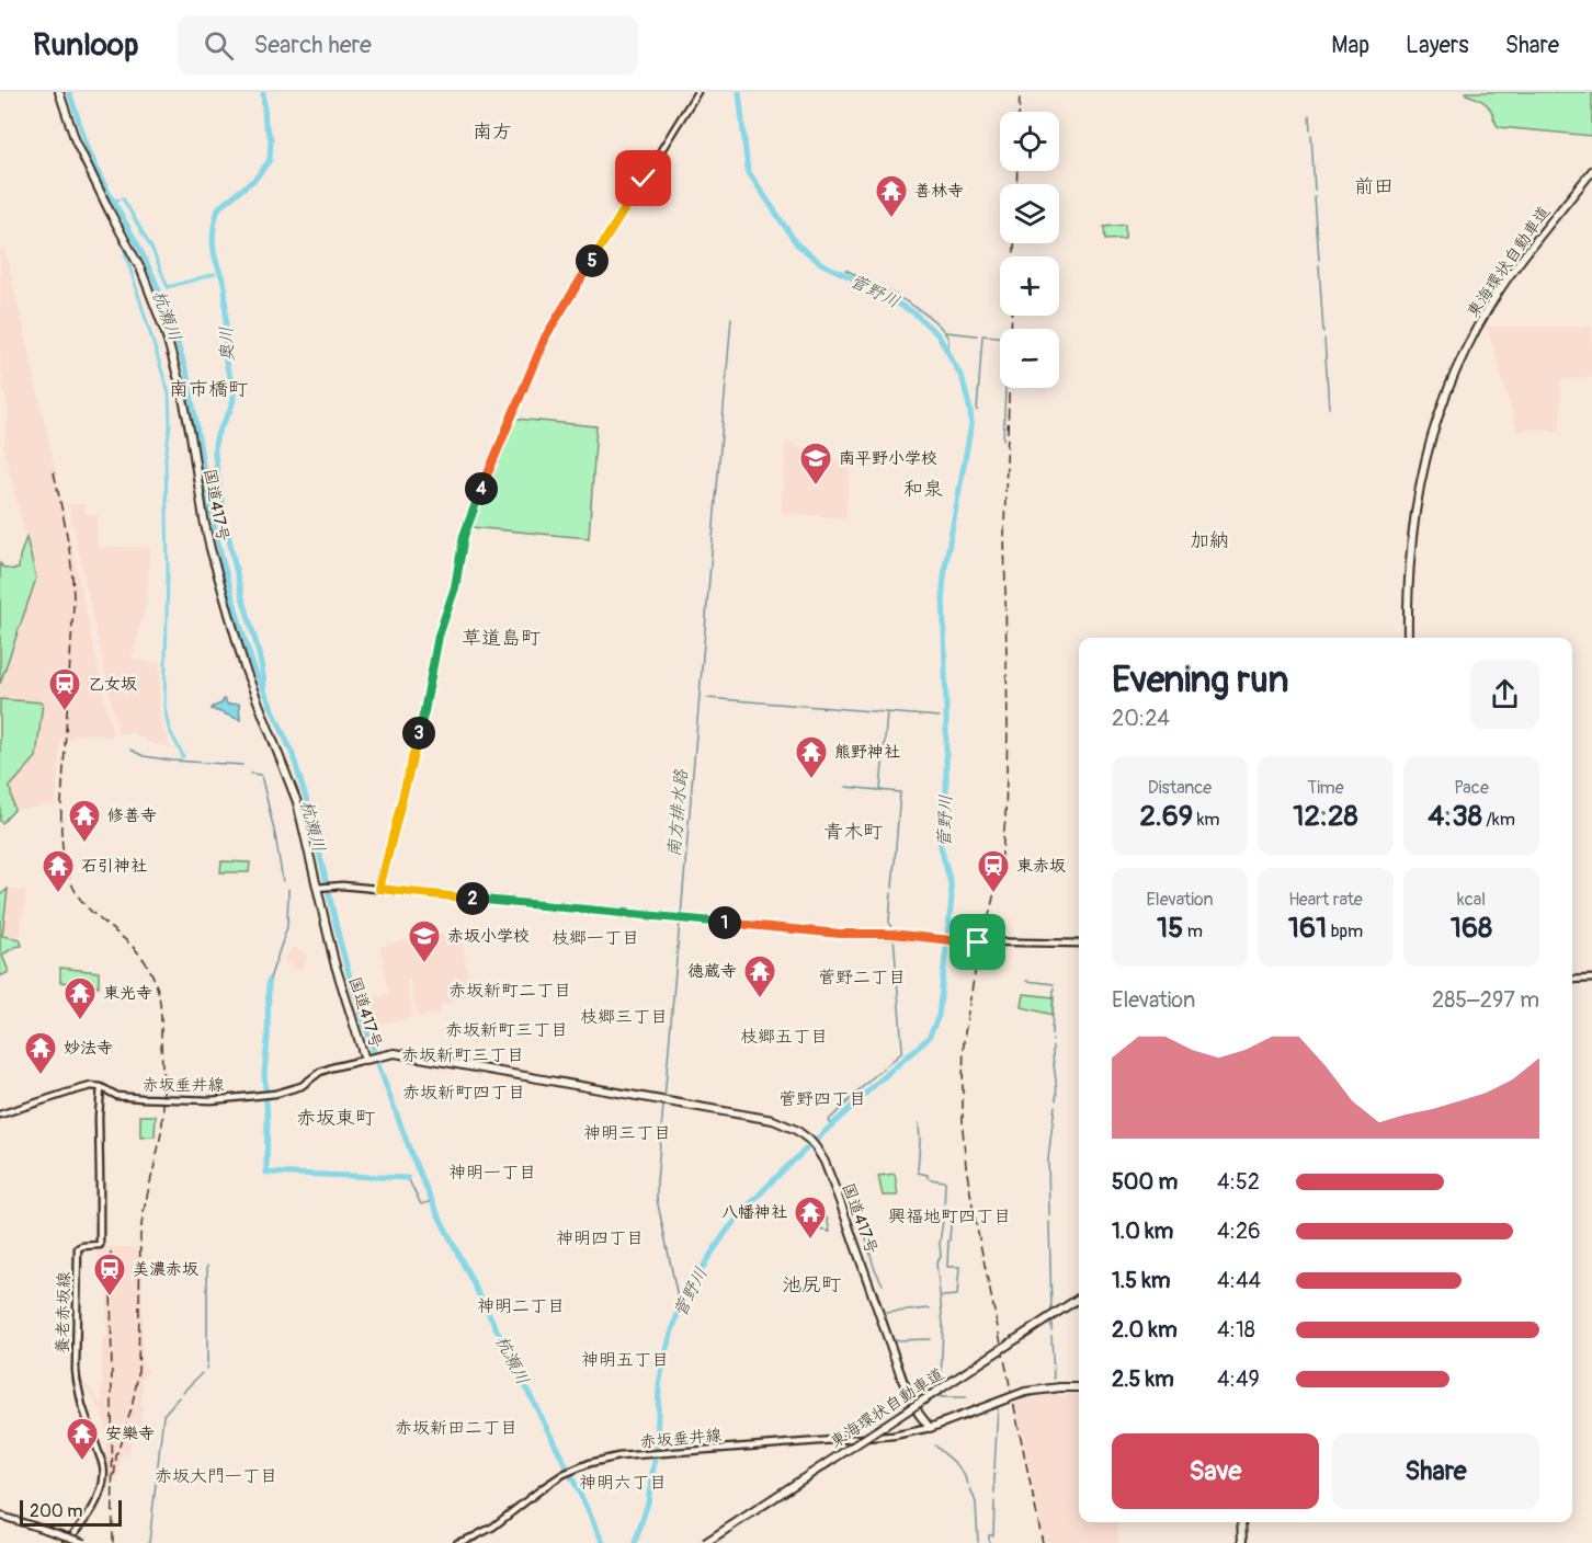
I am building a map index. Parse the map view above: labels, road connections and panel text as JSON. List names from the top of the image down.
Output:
{
  "streets": {
    "highway": ["東海環状自動車道", "国道417号"],
    "main road": ["赤坂垂井線", "養老赤坂線"]
  },
  "crossings": [
    ["国道417号", "赤坂垂井線"],
    ["赤坂垂井線", "養老赤坂線"]
  ],
  "districts": [
    "南方",
    "前田",
    "南市橋町",
    "和泉",
    "加納",
    "草道島町",
    "青木町",
    "枝郷一丁目",
    "菅野二丁目",
    "赤坂新町二丁目",
    "枝郷三丁目",
    "赤坂新町三丁目",
    "枝郷五丁目",
    "赤坂新町三丁目",
    "赤坂新町四丁目",
    "菅野四丁目",
    "赤坂東町",
    "神明三丁目",
    "神明一丁目",
    "興福地町四丁目",
    "神明四丁目",
    "池尻町",
    "神明二丁目",
    "神明五丁目",
    "赤坂新田二丁目",
    "赤坂大門一丁目",
    "神明六丁目"
  ],
  "water": [
    "菅野川",
    "杭瀬川",
    "奥川",
    "南方排水路"
  ],
  "places": {
    "temple": [
      "善林寺",
      "熊野神社",
      "修善寺",
      "石引神社",
      "徳蔵寺",
      "東光寺",
      "妙法寺",
      "八幡神社",
      "安樂寺"
    ],
    "school or university": ["南平野小学校", "赤坂小学校"],
    "station": ["乙女坂", "東赤坂", "美濃赤坂"]
  },
  "scale_bar": "200 m",
  "page": {
    "header": "Runloop",
    "search": "Search here",
    "nav": ["Map", "Layers", "Share"],
    "map_buttons": ["+", "−"],
    "pins": [
      "5",
      "4",
      "3",
      "2",
      "1"
    ],
    "heading": ["Evening run", "20:24"],
    "stats": [
      ["Distance", "2.69 km"],
      ["Time", "12:28"],
      ["Pace", "4:38 /km"],
      ["Elevation", "15 m"],
      ["Heart rate", "161 bpm"],
      ["kcal", "168"]
    ],
    "chart": ["Elevation", "285–297 m"],
    "list": [
      {
        "name": "500 m",
        "note": "4:52"
      },
      {
        "name": "1.0 km",
        "note": "4:26"
      },
      {
        "name": "1.5 km",
        "note": "4:44"
      },
      {
        "name": "2.0 km",
        "note": "4:18"
      },
      {
        "name": "2.5 km",
        "note": "4:49"
      }
    ],
    "buttons": ["Save", "Share"],
    "scale": "200 m"
  }
}
